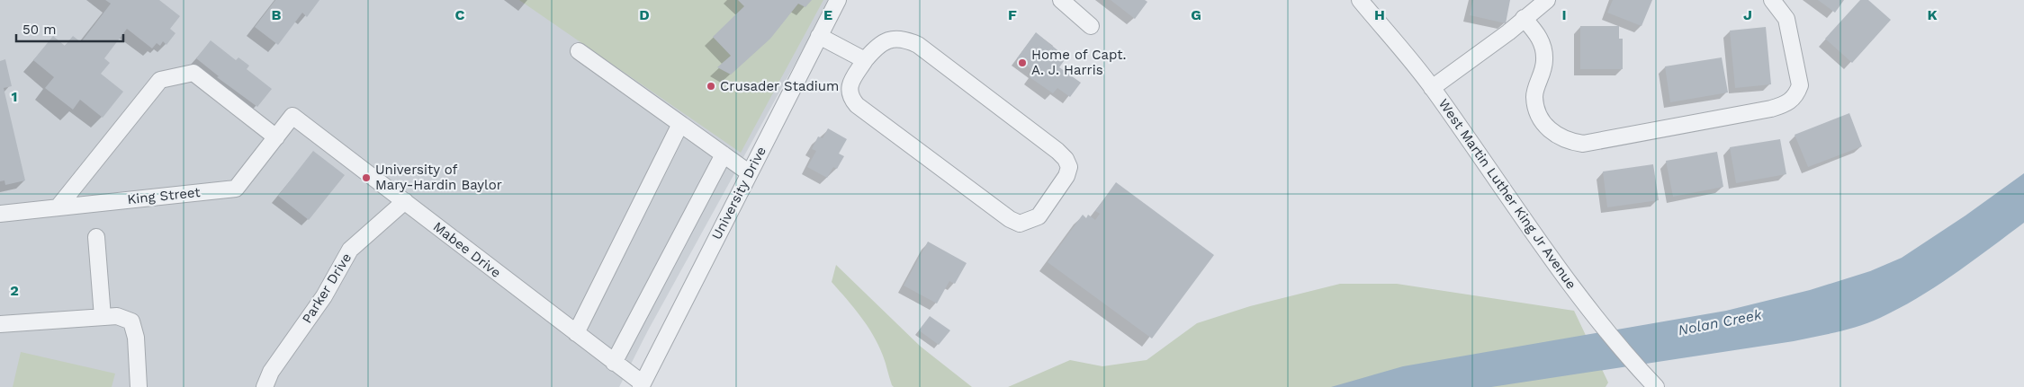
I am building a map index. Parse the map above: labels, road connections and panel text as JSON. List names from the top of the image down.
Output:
{
  "streets": {
    "street": [
      "University Drive",
      "West Martin Luther King Jr Avenue",
      "King Street",
      "Mabee Drive",
      "Parker Drive"
    ]
  },
  "crossings": [
    ["University Drive", "Mabee Drive"],
    ["King Street", "Mabee Drive"],
    ["Mabee Drive", "Parker Drive"]
  ],
  "water": ["Nolan Creek"],
  "places": ["Home of Capt. A. J. Harris", "Crusader Stadium", "University of Mary-Hardin Baylor"],
  "scale_bar": "50 m",
  "grid": {
    "columns": [
      "B",
      "C",
      "D",
      "E",
      "F",
      "G",
      "H",
      "I",
      "J",
      "K"
    ],
    "rows": ["1", "2"]
  }
}
